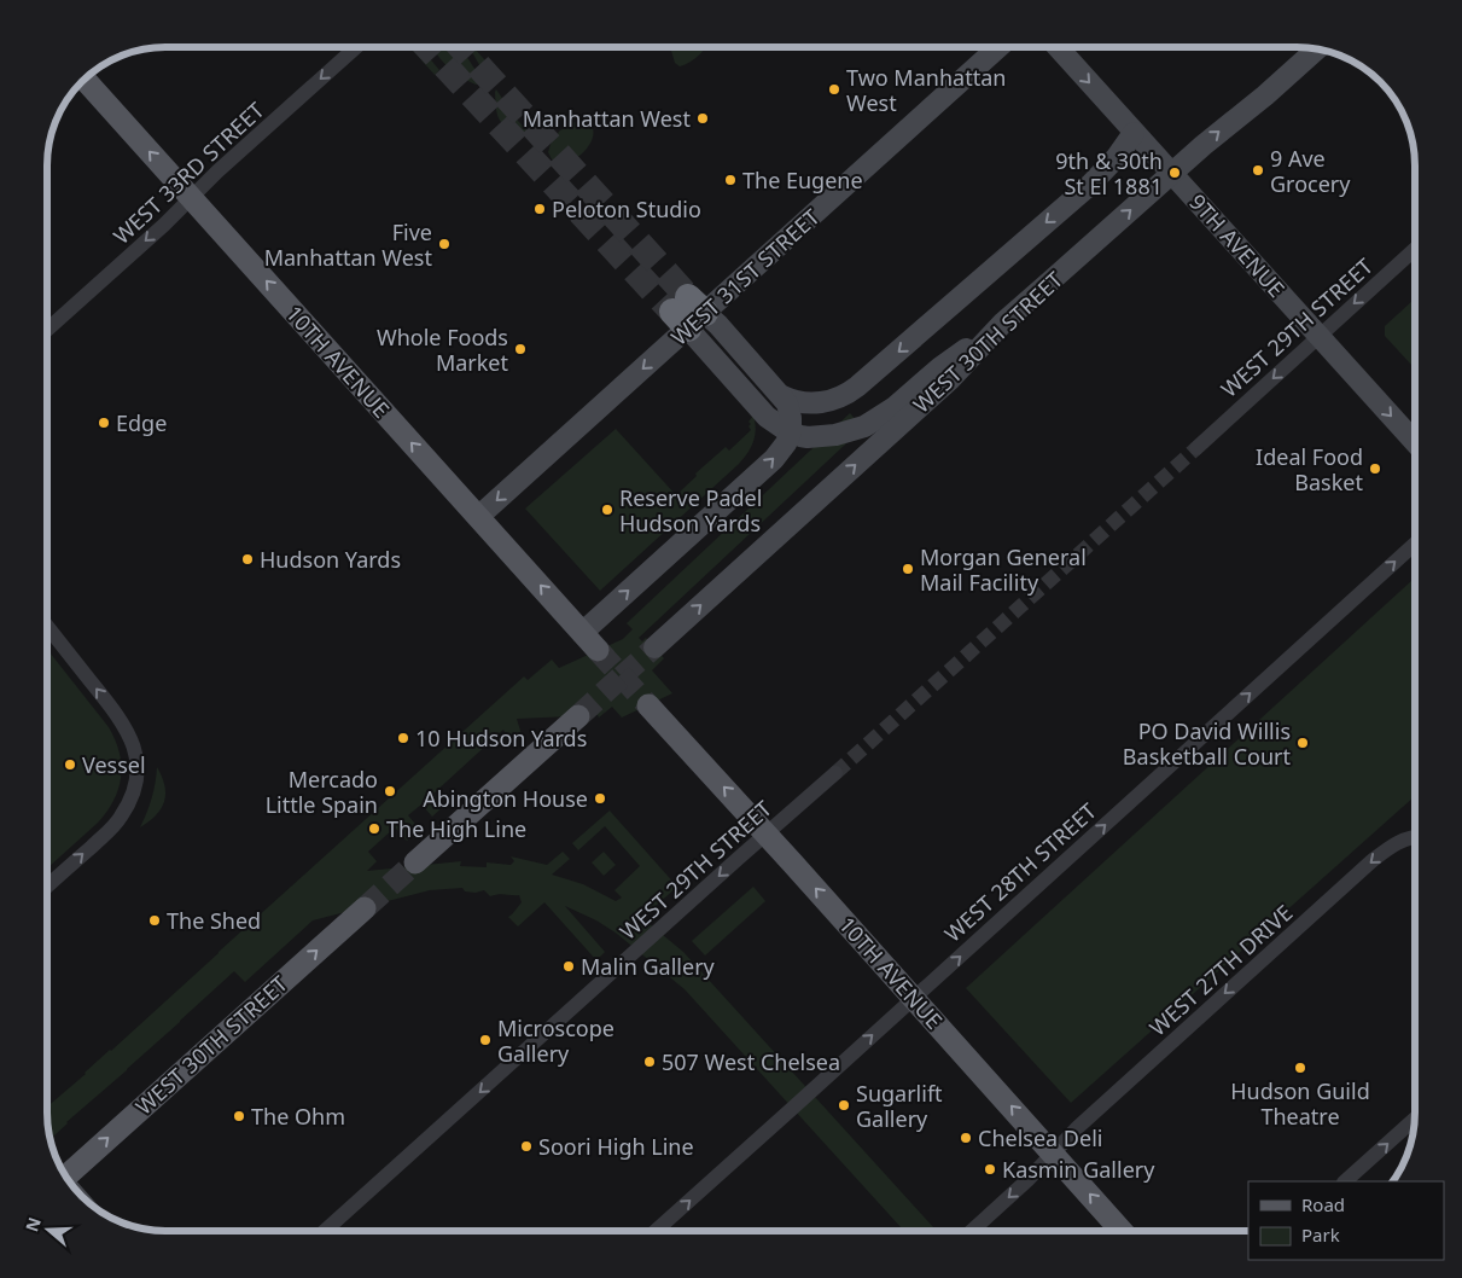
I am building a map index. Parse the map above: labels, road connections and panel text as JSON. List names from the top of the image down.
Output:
{
  "streets": {
    "main road": [
      "9TH AVENUE",
      "WEST 31ST STREET",
      "WEST 30TH STREET",
      "10TH AVENUE"
    ],
    "street": [
      "WEST 33RD STREET",
      "WEST 29TH STREET",
      "WEST 28TH STREET",
      "WEST 27TH DRIVE"
    ]
  },
  "crossings": [
    ["WEST 33RD STREET", "10TH AVENUE"],
    ["9TH AVENUE", "WEST 29TH STREET"],
    ["9TH AVENUE", "WEST 30TH STREET"],
    ["WEST 31ST STREET", "10TH AVENUE"],
    ["WEST 29TH STREET", "10TH AVENUE"],
    ["10TH AVENUE", "WEST 28TH STREET"],
    ["10TH AVENUE", "WEST 27TH DRIVE"]
  ],
  "one_way": [
    "WEST 33RD STREET",
    "9TH AVENUE",
    "WEST 29TH STREET",
    "10TH AVENUE",
    "WEST 28TH STREET",
    "WEST 27TH DRIVE"
  ],
  "places": [
    "Two Manhattan West",
    "Manhattan West",
    "9 Ave Grocery",
    "9th & 30th St El 1881",
    "The Eugene",
    "Peloton Studio",
    "Five Manhattan West",
    "Whole Foods Market",
    "Edge",
    "Ideal Food Basket",
    "Reserve Padel Hudson Yards",
    "Hudson Yards",
    "Morgan General Mail Facility",
    "10 Hudson Yards",
    "PO David Willis Basketball Court",
    "Vessel",
    "Mercado Little Spain",
    "Abington House",
    "The High Line",
    "The Shed",
    "Malin Gallery",
    "Microscope Gallery",
    "507 West Chelsea",
    "Hudson Guild Theatre",
    "Sugarlift Gallery",
    "The Ohm",
    "Chelsea Deli",
    "Soori High Line",
    "Kasmin Gallery"
  ],
  "legend": ["Road", "Park"],
  "north": "left"
}
